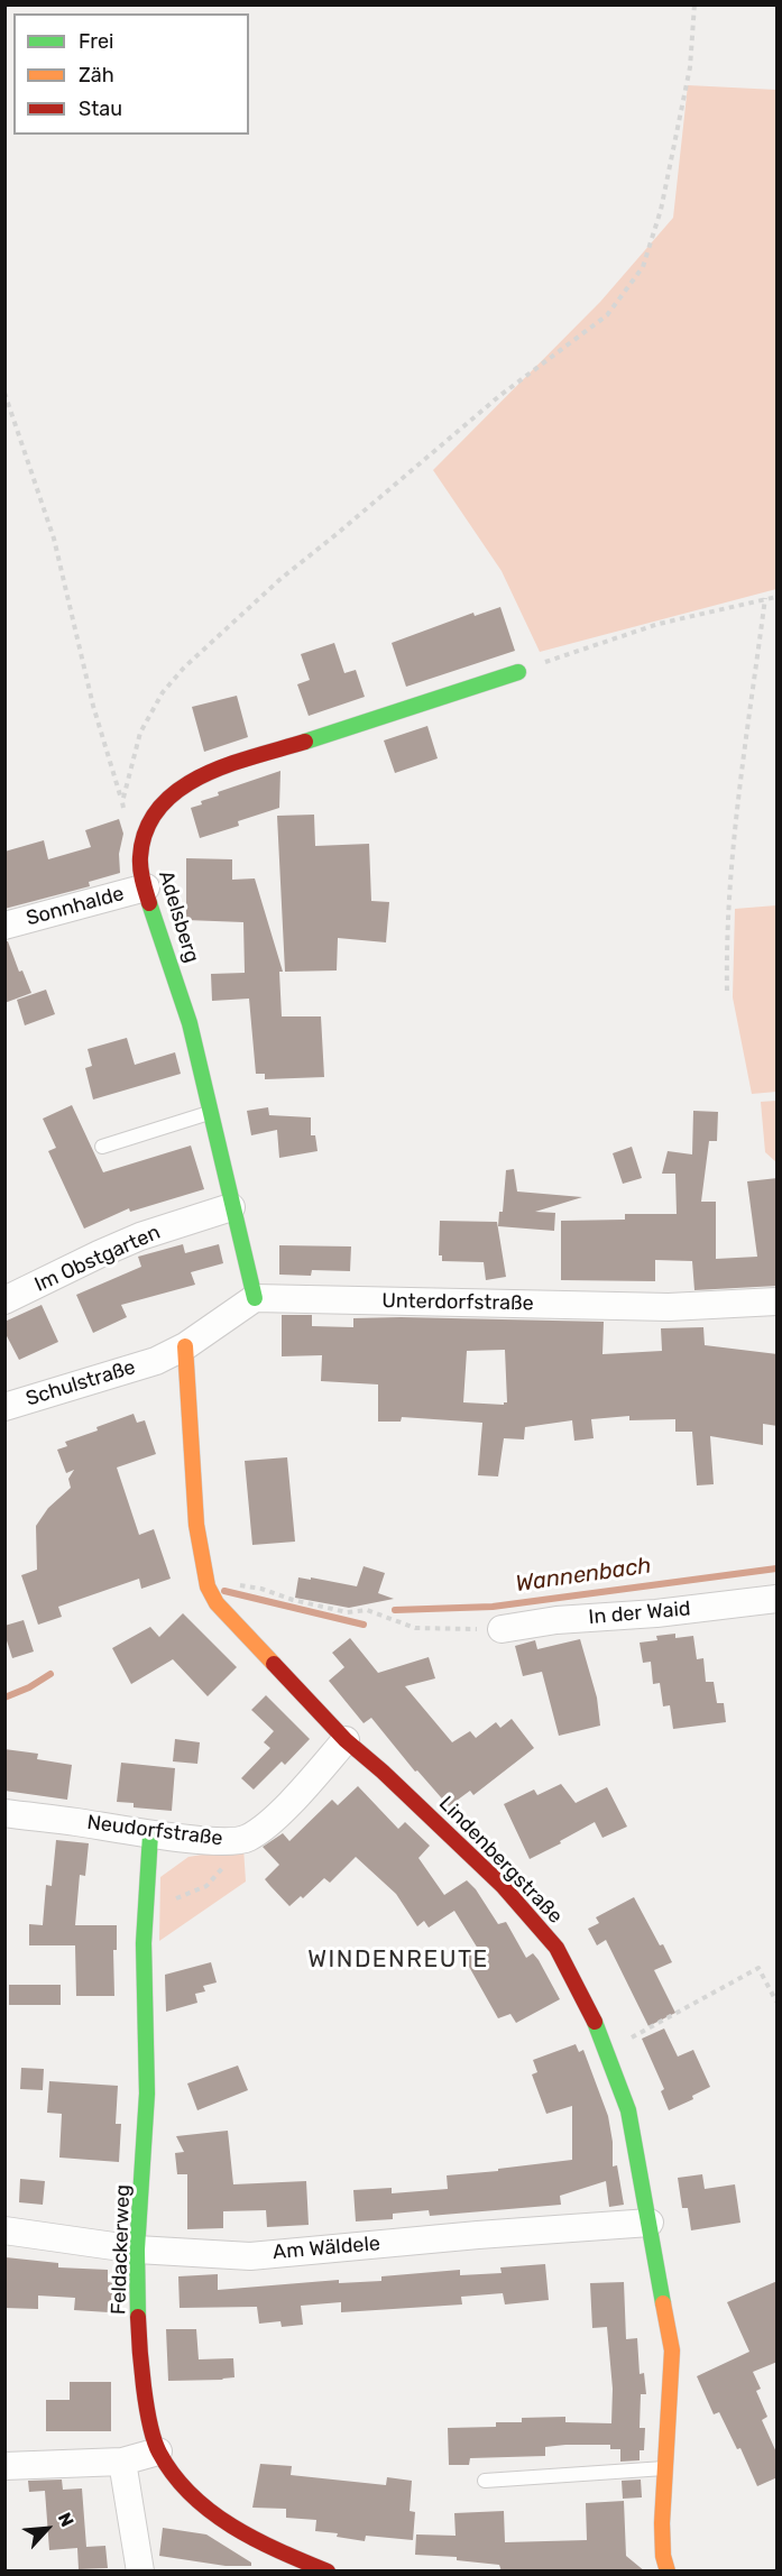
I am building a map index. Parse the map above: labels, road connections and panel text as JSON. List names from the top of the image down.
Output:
{
  "streets": {
    "street": [
      "Sonnhalde",
      "Adelsberg",
      "Im Obstgarten",
      "Unterdorfstraße",
      "Schulstraße",
      "In der Waid",
      "Neudorfstraße",
      "Lindenbergstraße",
      "Am Wäldele",
      "Feldackerweg"
    ]
  },
  "crossings": [
    ["Sonnhalde", "Adelsberg"],
    ["Adelsberg", "Im Obstgarten"],
    ["Adelsberg", "Unterdorfstraße"],
    ["Schulstraße", "Lindenbergstraße"],
    ["Neudorfstraße", "Lindenbergstraße"],
    ["Neudorfstraße", "Feldackerweg"],
    ["Lindenbergstraße", "Am Wäldele"],
    ["Am Wäldele", "Feldackerweg"]
  ],
  "districts": ["WINDENREUTE"],
  "water": ["Wannenbach"],
  "legend": ["Frei", "Zäh", "Stau"],
  "north": "top right"
}
